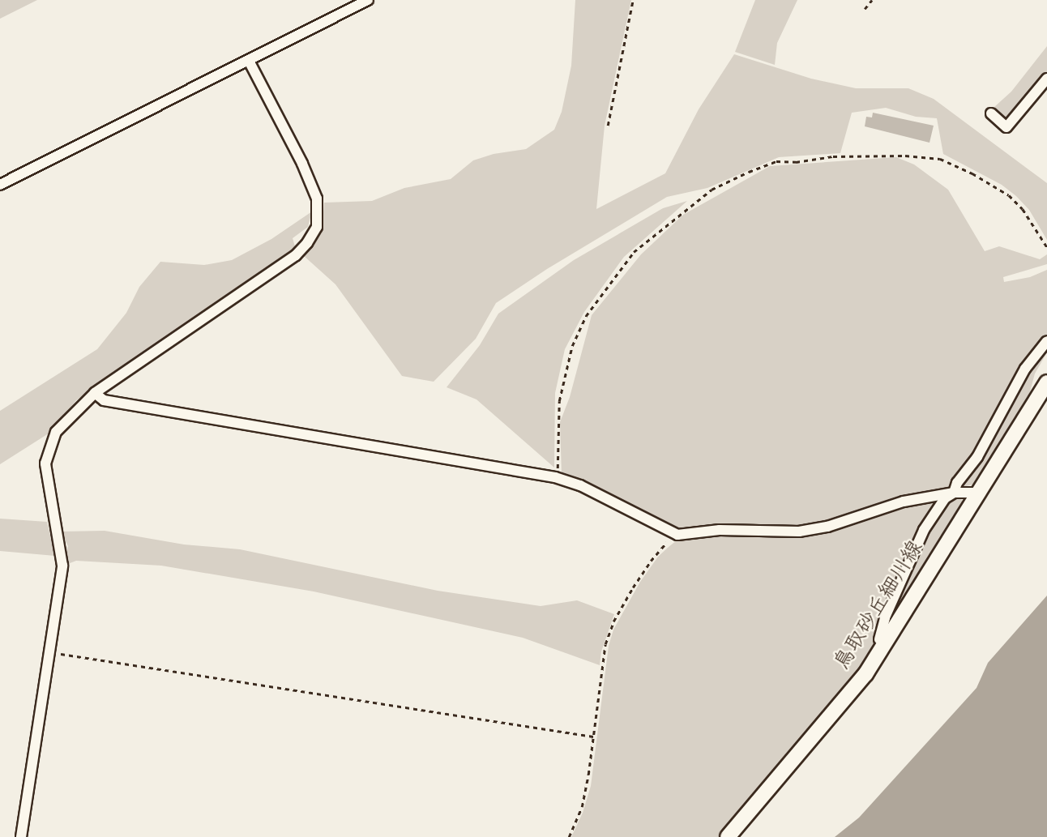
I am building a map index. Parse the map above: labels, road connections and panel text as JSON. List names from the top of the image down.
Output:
{
  "streets": {
    "main road": ["鳥取砂丘細川線"]
  }
}
